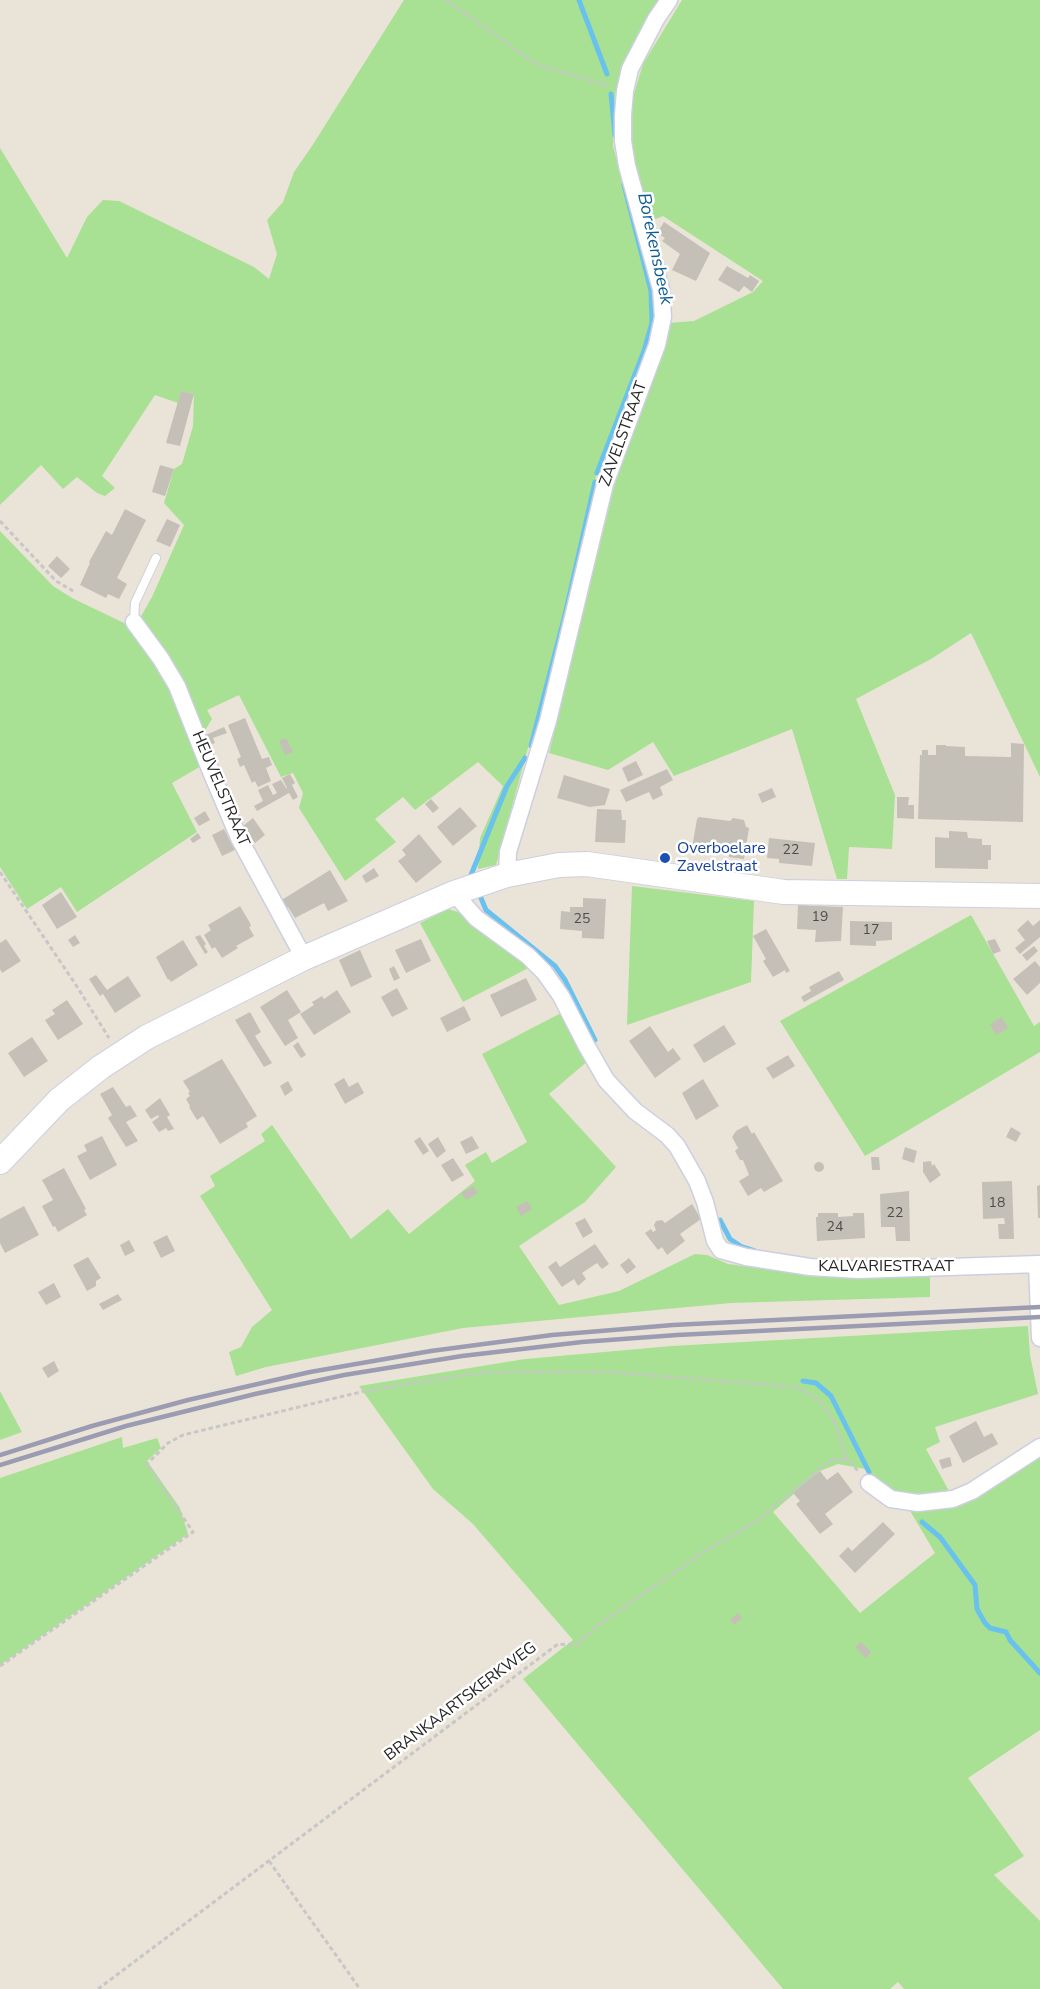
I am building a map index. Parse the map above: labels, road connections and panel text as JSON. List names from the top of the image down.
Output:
{
  "streets": {
    "street": ["ZAVELSTRAAT", "HEUVELSTRAAT", "KALVARIESTRAAT"],
    "path": ["BRANKAARTSKERKWEG"]
  },
  "water": ["Borekensbeek"],
  "places": ["Overboelare Zavelstraat"],
  "house_numbers": [
    "22",
    "19",
    "25",
    "17",
    "18",
    "22",
    "24"
  ]
}
